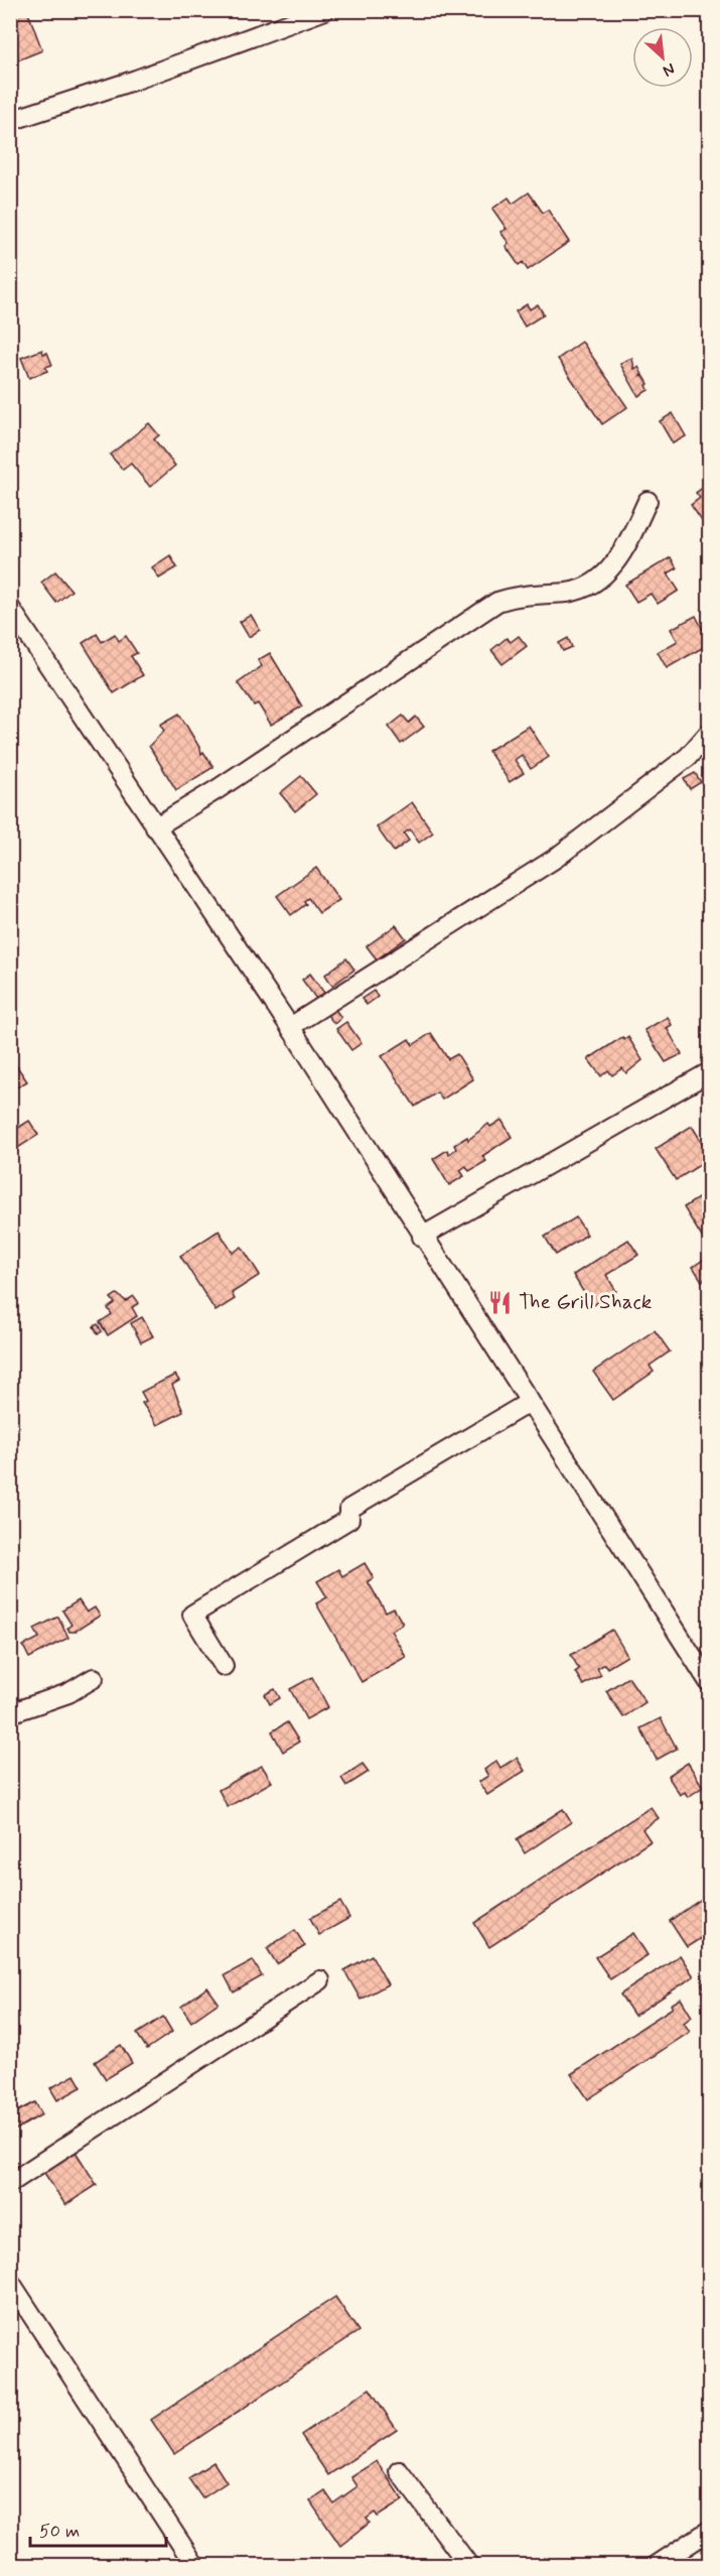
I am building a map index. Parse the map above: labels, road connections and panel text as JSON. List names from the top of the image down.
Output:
{
  "places": {
    "restaurant": ["The Grill Shack"]
  },
  "scale_bar": "50 m",
  "north": "bottom right"
}
